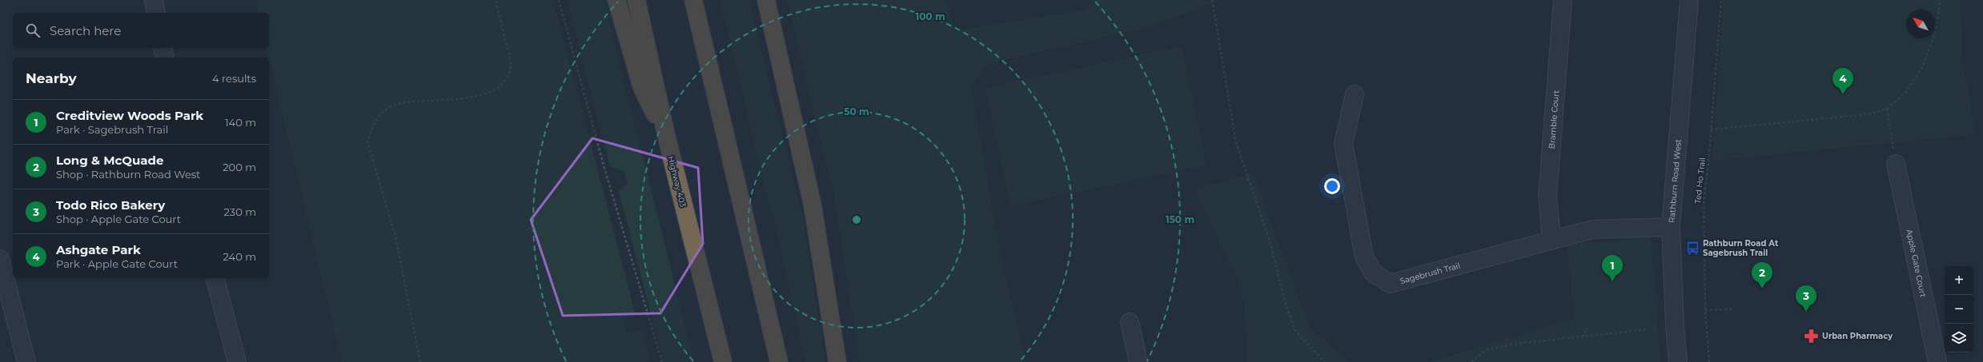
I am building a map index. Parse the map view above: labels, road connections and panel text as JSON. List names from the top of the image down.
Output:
{
  "streets": {
    "highway": ["Highway 403"],
    "street": [
      "Bramble Court",
      "Rathburn Road West",
      "Apple Gate Court",
      "Sagebrush Trail"
    ],
    "path": ["Ted Ho Trail"]
  },
  "crossings": [
    ["Bramble Court", "Sagebrush Trail"],
    ["Rathburn Road West", "Sagebrush Trail"]
  ],
  "places": {
    "bus stop": ["Rathburn Road At Sagebrush Trail"],
    "pharmacy": ["Urban Pharmacy"]
  },
  "north": "top left",
  "page": {
    "search": "Search here",
    "heading": ["Nearby", "4 results"],
    "pins": [
      "4",
      "1",
      "2",
      "3"
    ],
    "list": [
      {
        "mark": "1",
        "name": "Creditview Woods Park",
        "note": "Park · Sagebrush Trail",
        "value": "140 m"
      },
      {
        "mark": "2",
        "name": "Long & McQuade",
        "note": "Shop · Rathburn Road West",
        "value": "200 m"
      },
      {
        "mark": "3",
        "name": "Todo Rico Bakery",
        "note": "Shop · Apple Gate Court",
        "value": "230 m"
      },
      {
        "mark": "4",
        "name": "Ashgate Park",
        "note": "Park · Apple Gate Court",
        "value": "240 m"
      }
    ],
    "map_buttons": ["+", "−"]
  },
  "rings": ["100 m", "50 m", "150 m"]
}
